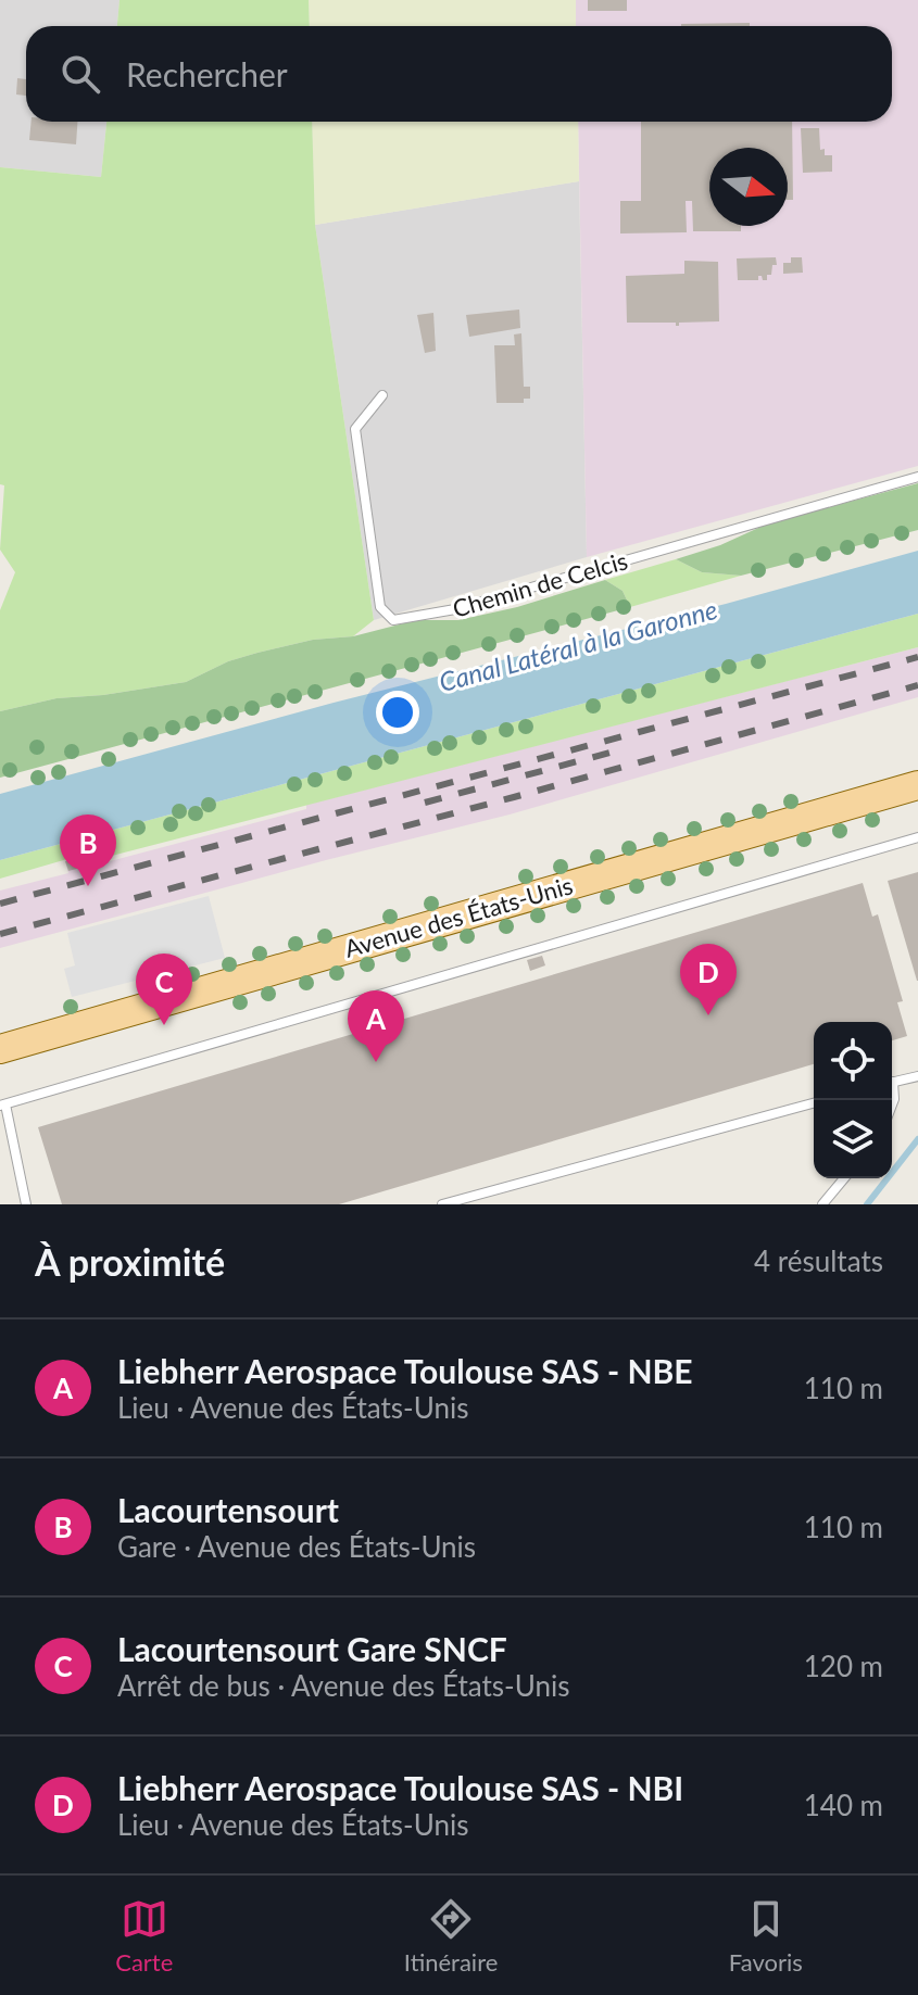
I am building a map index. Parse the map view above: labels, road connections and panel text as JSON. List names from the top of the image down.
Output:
{
  "streets": {
    "main road": ["Avenue des États-Unis"],
    "lane": ["Chemin de Celcis"]
  },
  "water": ["Canal Latéral à la Garonne"],
  "north": "right",
  "page": {
    "search": "Rechercher",
    "pins": [
      "B",
      "D",
      "C",
      "A"
    ],
    "heading": ["À proximité", "4 résultats"],
    "list": [
      {
        "mark": "A",
        "name": "Liebherr Aerospace Toulouse SAS - NBE",
        "note": "Lieu · Avenue des États-Unis",
        "value": "110 m"
      },
      {
        "mark": "B",
        "name": "Lacourtensourt",
        "note": "Gare · Avenue des États-Unis",
        "value": "110 m"
      },
      {
        "mark": "C",
        "name": "Lacourtensourt Gare SNCF",
        "note": "Arrêt de bus · Avenue des États-Unis",
        "value": "120 m"
      },
      {
        "mark": "D",
        "name": "Liebherr Aerospace Toulouse SAS - NBI",
        "note": "Lieu · Avenue des États-Unis",
        "value": "140 m"
      }
    ],
    "nav": ["Carte", "Itinéraire", "Favoris"]
  }
}
